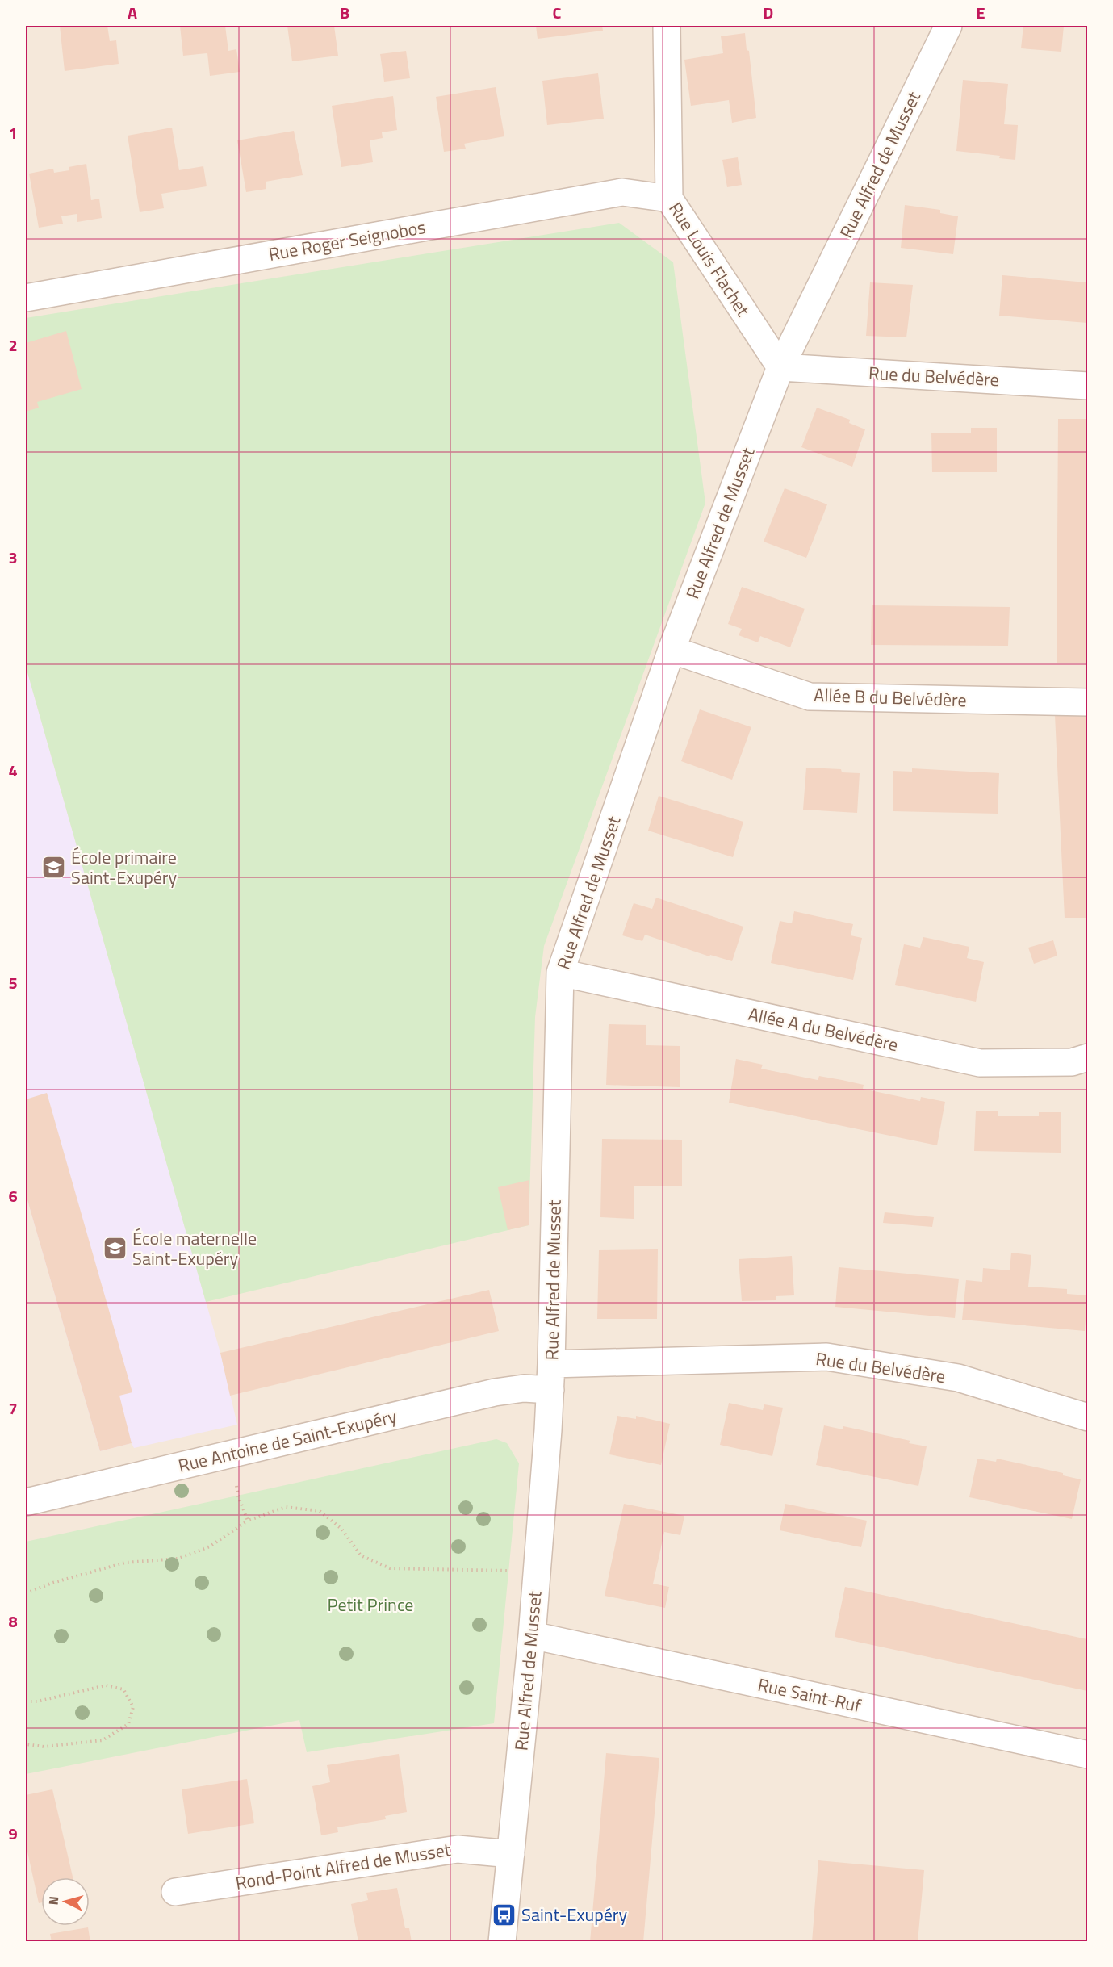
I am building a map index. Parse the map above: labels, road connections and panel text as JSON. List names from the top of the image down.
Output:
{
  "streets": {
    "street": [
      "Rue Alfred de Musset",
      "Rue Roger Seignobos",
      "Rue Louis Flachet",
      "Rue du Belvédère",
      "Allée B du Belvédère",
      "Allée A du Belvédère",
      "Rue Antoine de Saint-Exupéry",
      "Rue Saint-Ruf",
      "Rond-Point Alfred de Musset"
    ]
  },
  "crossings": [
    ["Rue Alfred de Musset", "Rue Louis Flachet"],
    ["Rue Alfred de Musset", "Rue du Belvédère"],
    ["Rue Alfred de Musset", "Allée B du Belvédère"],
    ["Rue Alfred de Musset", "Allée A du Belvédère"],
    ["Rue Alfred de Musset", "Rue Antoine de Saint-Exupéry"],
    ["Rue Alfred de Musset", "Rue Saint-Ruf"],
    ["Rue Alfred de Musset", "Rond-Point Alfred de Musset"],
    ["Rue Roger Seignobos", "Rue Louis Flachet"],
    ["Rue Louis Flachet", "Rue du Belvédère"]
  ],
  "parks": ["Petit Prince"],
  "places": {
    "school or university": ["École primaire Saint-Exupéry", "École maternelle Saint-Exupéry"],
    "bus stop": ["Saint-Exupéry"]
  },
  "north": "left",
  "grid": {
    "columns": [
      "A",
      "B",
      "C",
      "D",
      "E"
    ],
    "rows": [
      "1",
      "2",
      "3",
      "4",
      "5",
      "6",
      "7",
      "8",
      "9"
    ]
  }
}
